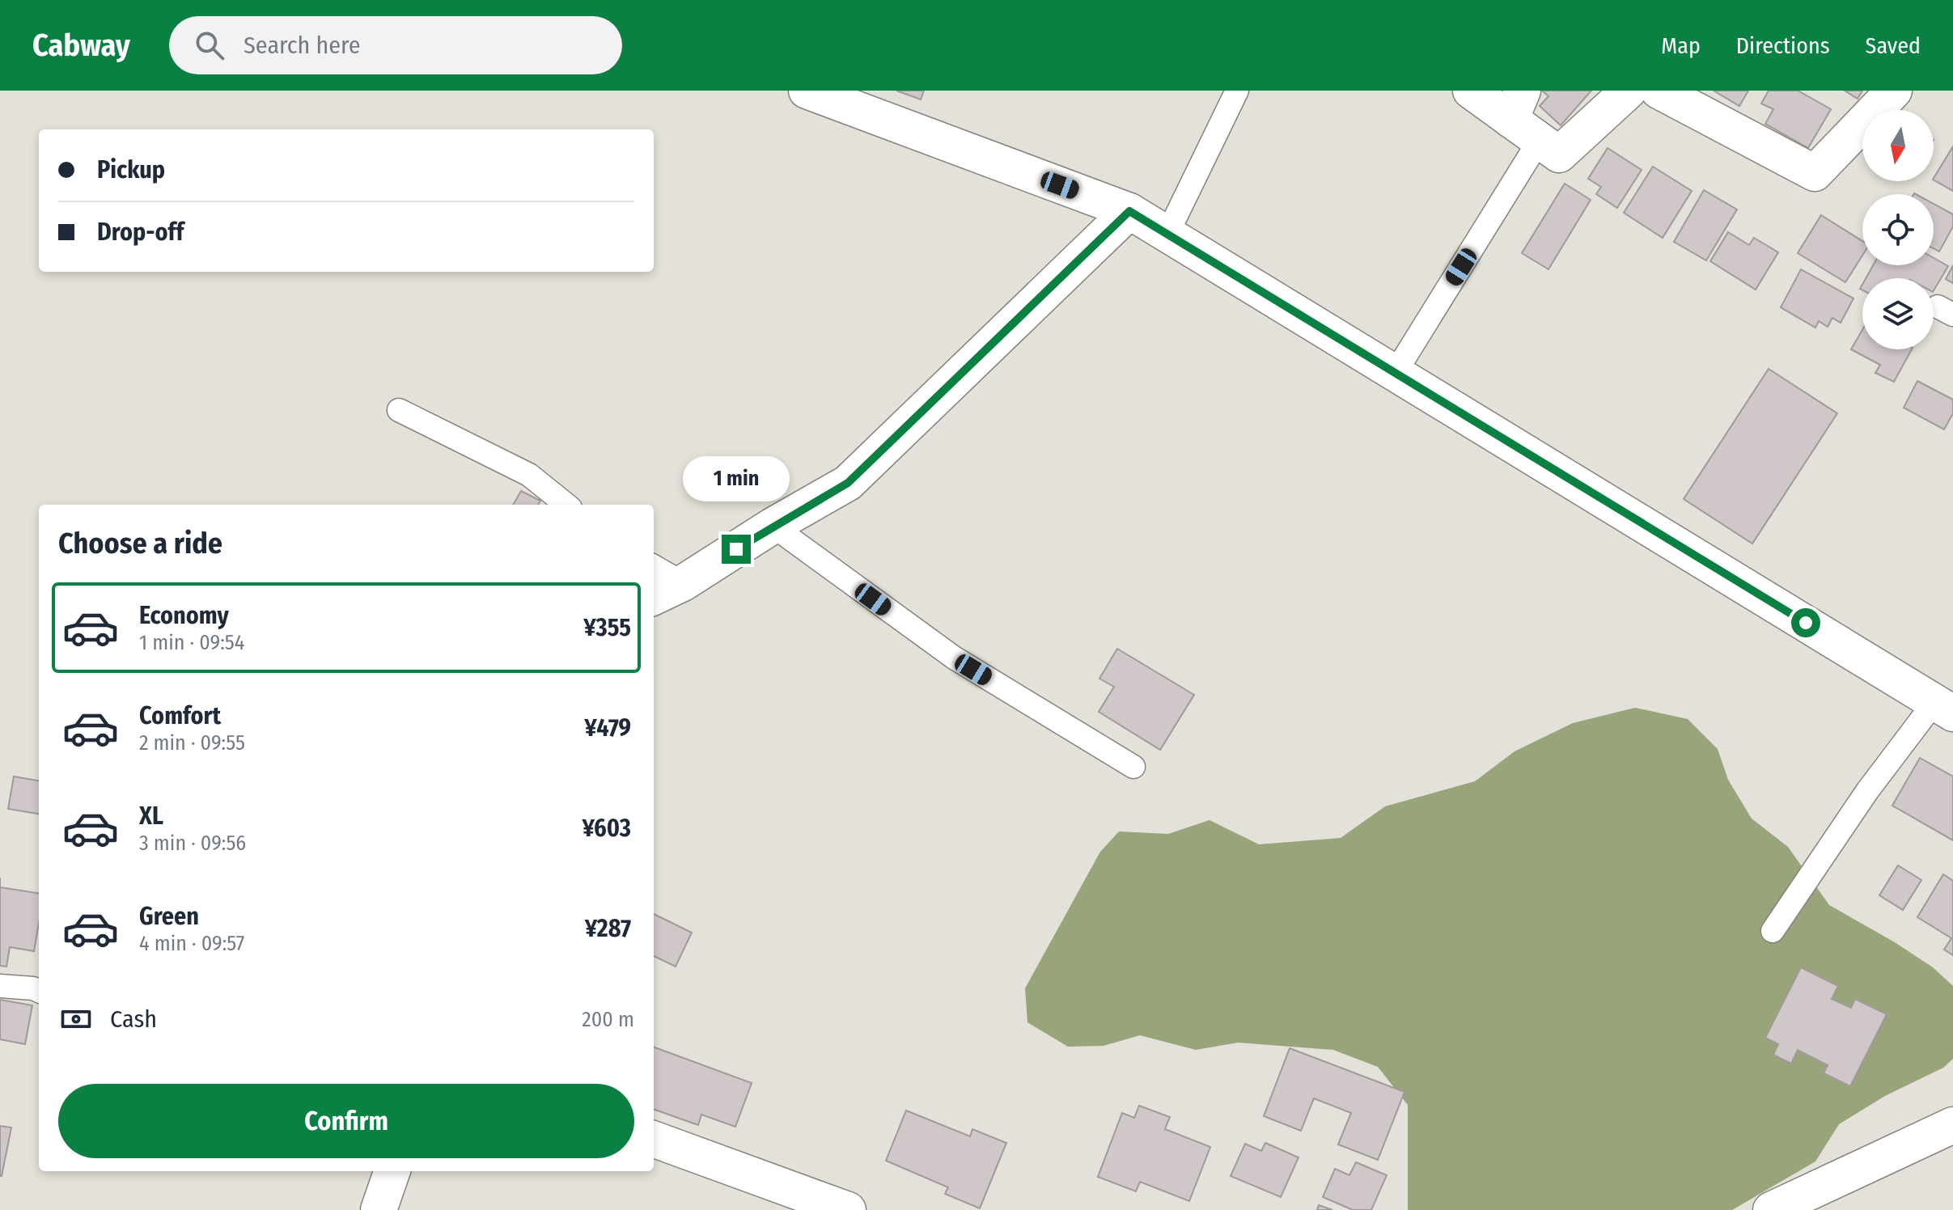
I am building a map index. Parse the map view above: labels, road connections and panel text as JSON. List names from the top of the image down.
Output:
{
  "north": "bottom",
  "page": {
    "header": "Cabway",
    "search": "Search here",
    "nav": ["Map", "Directions", "Saved"],
    "banner": ["Pickup", "Drop-off"],
    "bubble": "1 min",
    "heading": "Choose a ride",
    "list": [
      {
        "name": "Economy",
        "note": "1 min · 09:54",
        "value": "¥355"
      },
      {
        "name": "Comfort",
        "note": "2 min · 09:55",
        "value": "¥479"
      },
      {
        "name": "XL",
        "note": "3 min · 09:56",
        "value": "¥603"
      },
      {
        "name": "Green",
        "note": "4 min · 09:57",
        "value": "¥287"
      }
    ],
    "pay": ["Cash", "200 m"],
    "buttons": "Confirm"
  }
}
